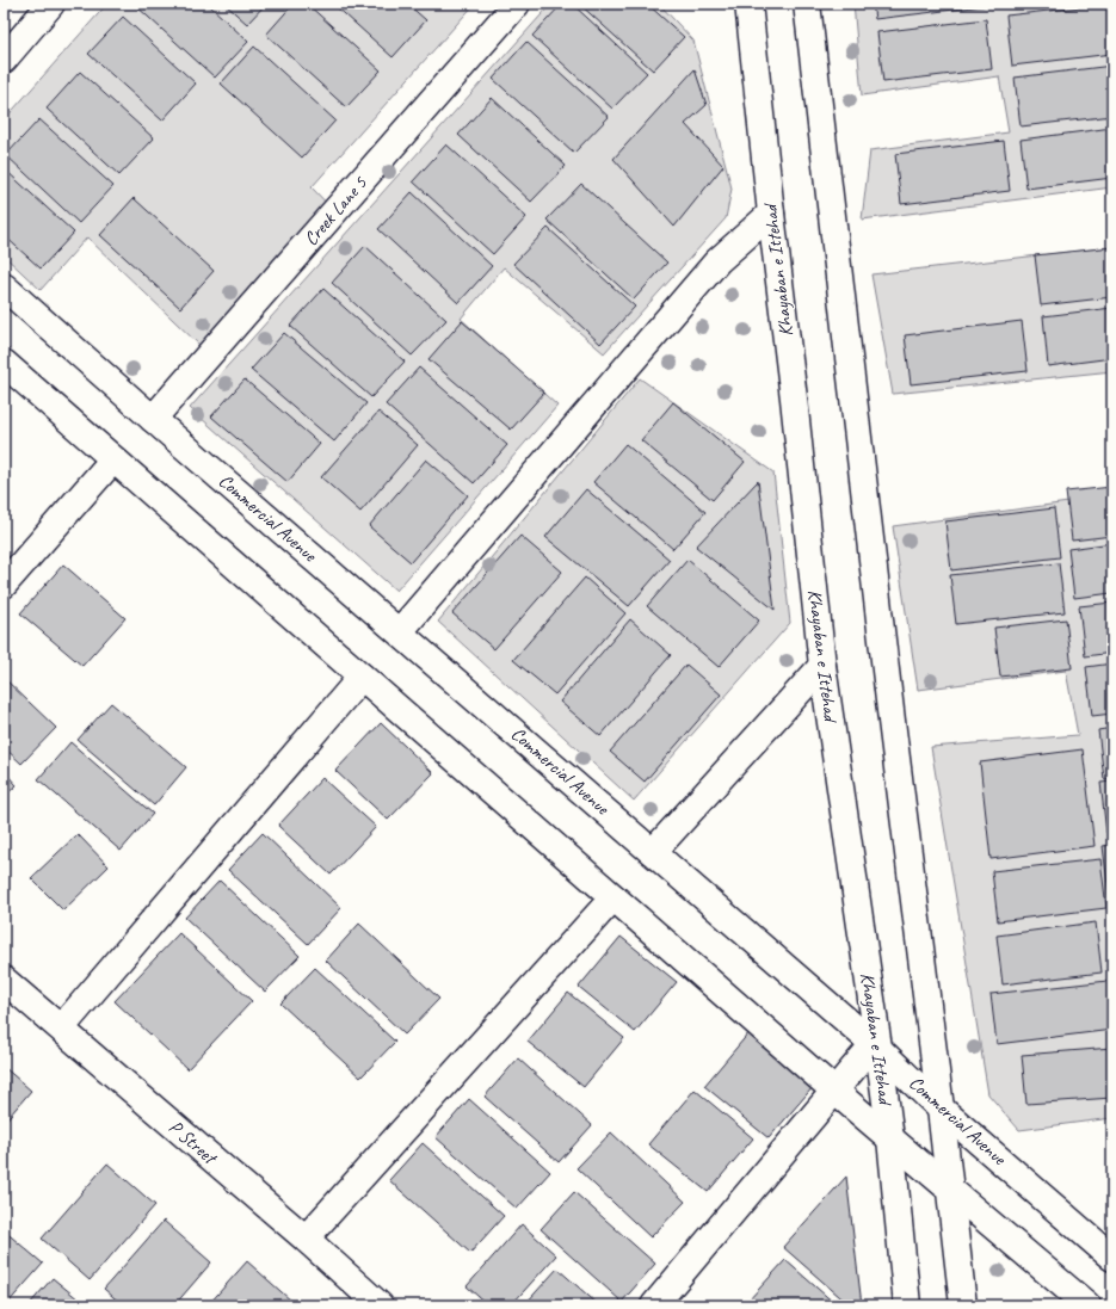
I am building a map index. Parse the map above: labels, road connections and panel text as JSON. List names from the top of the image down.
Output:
{
  "streets": {
    "main road": [
      "Creek Lane 5",
      "Khayaban e Ittehad",
      "Commercial Avenue",
      "P Street"
    ]
  },
  "crossings": [
    ["Creek Lane 5", "Commercial Avenue"],
    ["Khayaban e Ittehad", "Commercial Avenue"]
  ]
}
